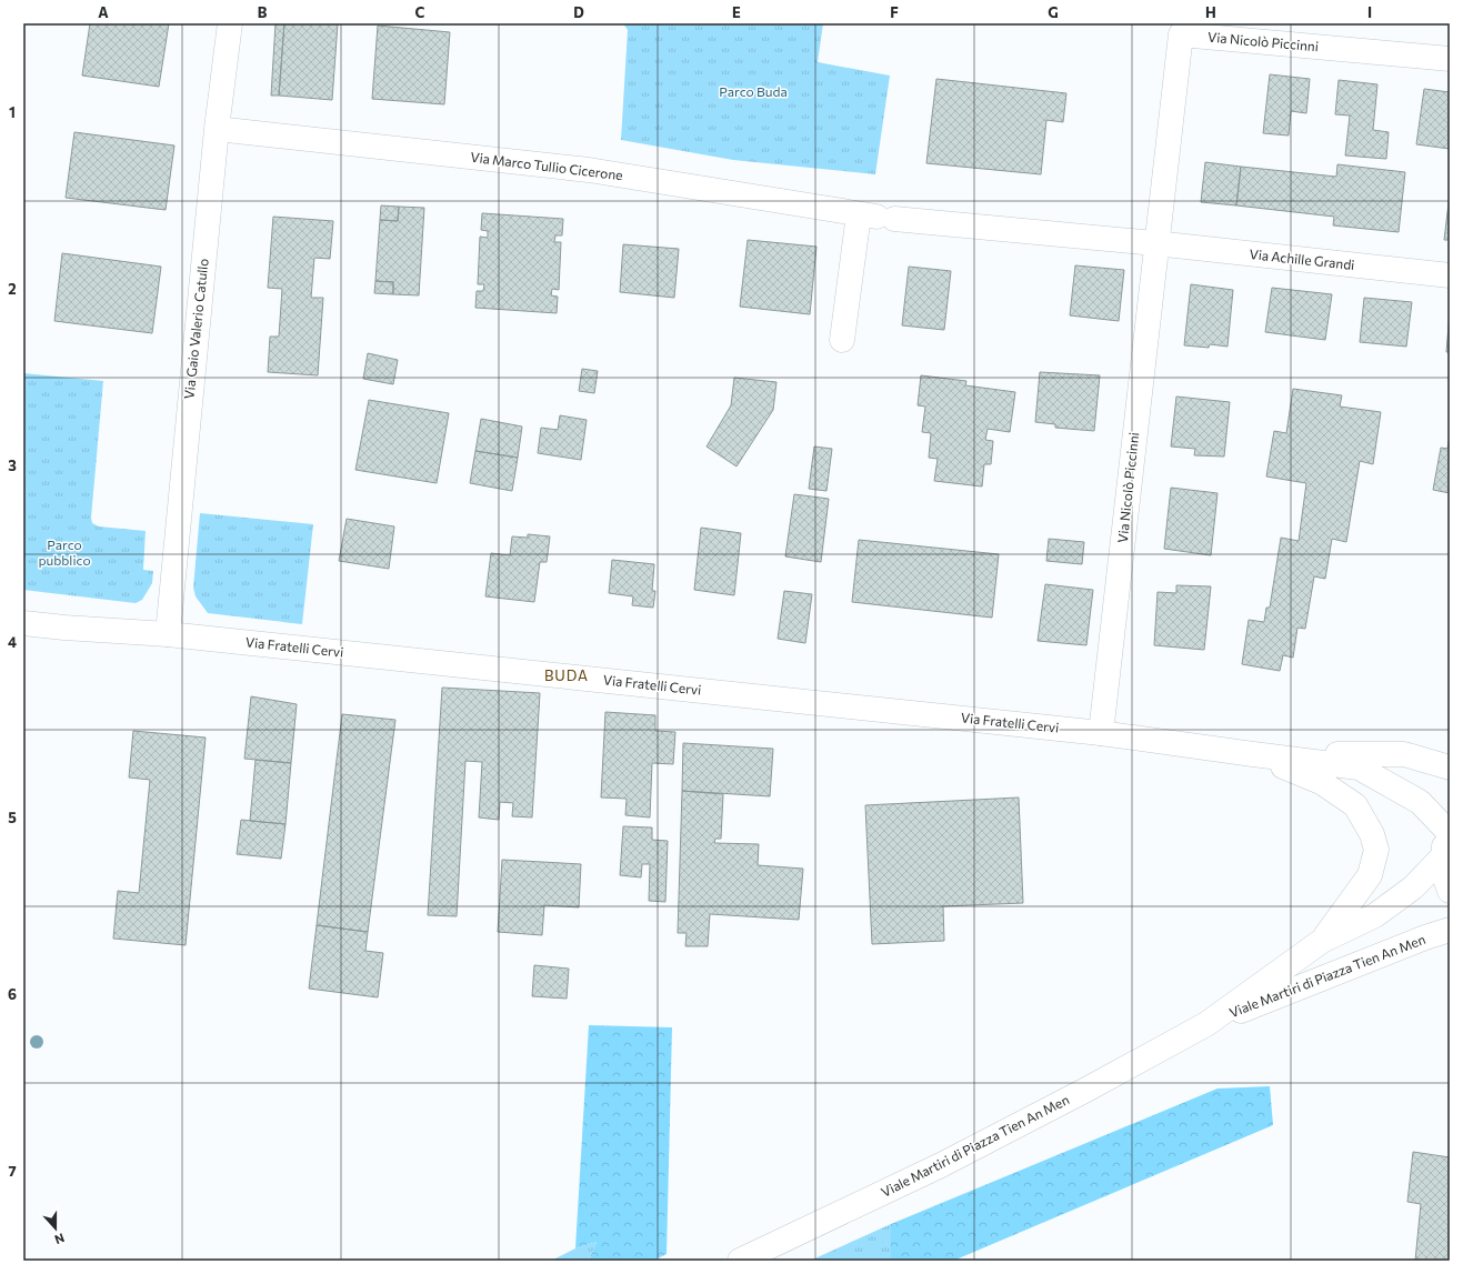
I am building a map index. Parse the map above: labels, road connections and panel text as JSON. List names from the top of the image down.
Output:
{
  "streets": {
    "main road": [
      "Via Nicolò Piccinni",
      "Via Marco Tullio Cicerone",
      "Via Achille Grandi",
      "Via Gaio Valerio Catullo",
      "Via Fratelli Cervi",
      "Viale Martiri di Piazza Tien An Men"
    ]
  },
  "crossings": [
    ["Via Nicolò Piccinni", "Via Achille Grandi"],
    ["Via Nicolò Piccinni", "Via Fratelli Cervi"],
    ["Via Marco Tullio Cicerone", "Via Gaio Valerio Catullo"],
    ["Via Gaio Valerio Catullo", "Via Fratelli Cervi"],
    ["Via Fratelli Cervi", "Viale Martiri di Piazza Tien An Men"]
  ],
  "districts": ["BUDA"],
  "parks": ["Parco Buda", "Parco pubblico"],
  "north": "bottom",
  "grid": {
    "columns": [
      "A",
      "B",
      "C",
      "D",
      "E",
      "F",
      "G",
      "H",
      "I"
    ],
    "rows": [
      "1",
      "2",
      "3",
      "4",
      "5",
      "6",
      "7"
    ]
  }
}
